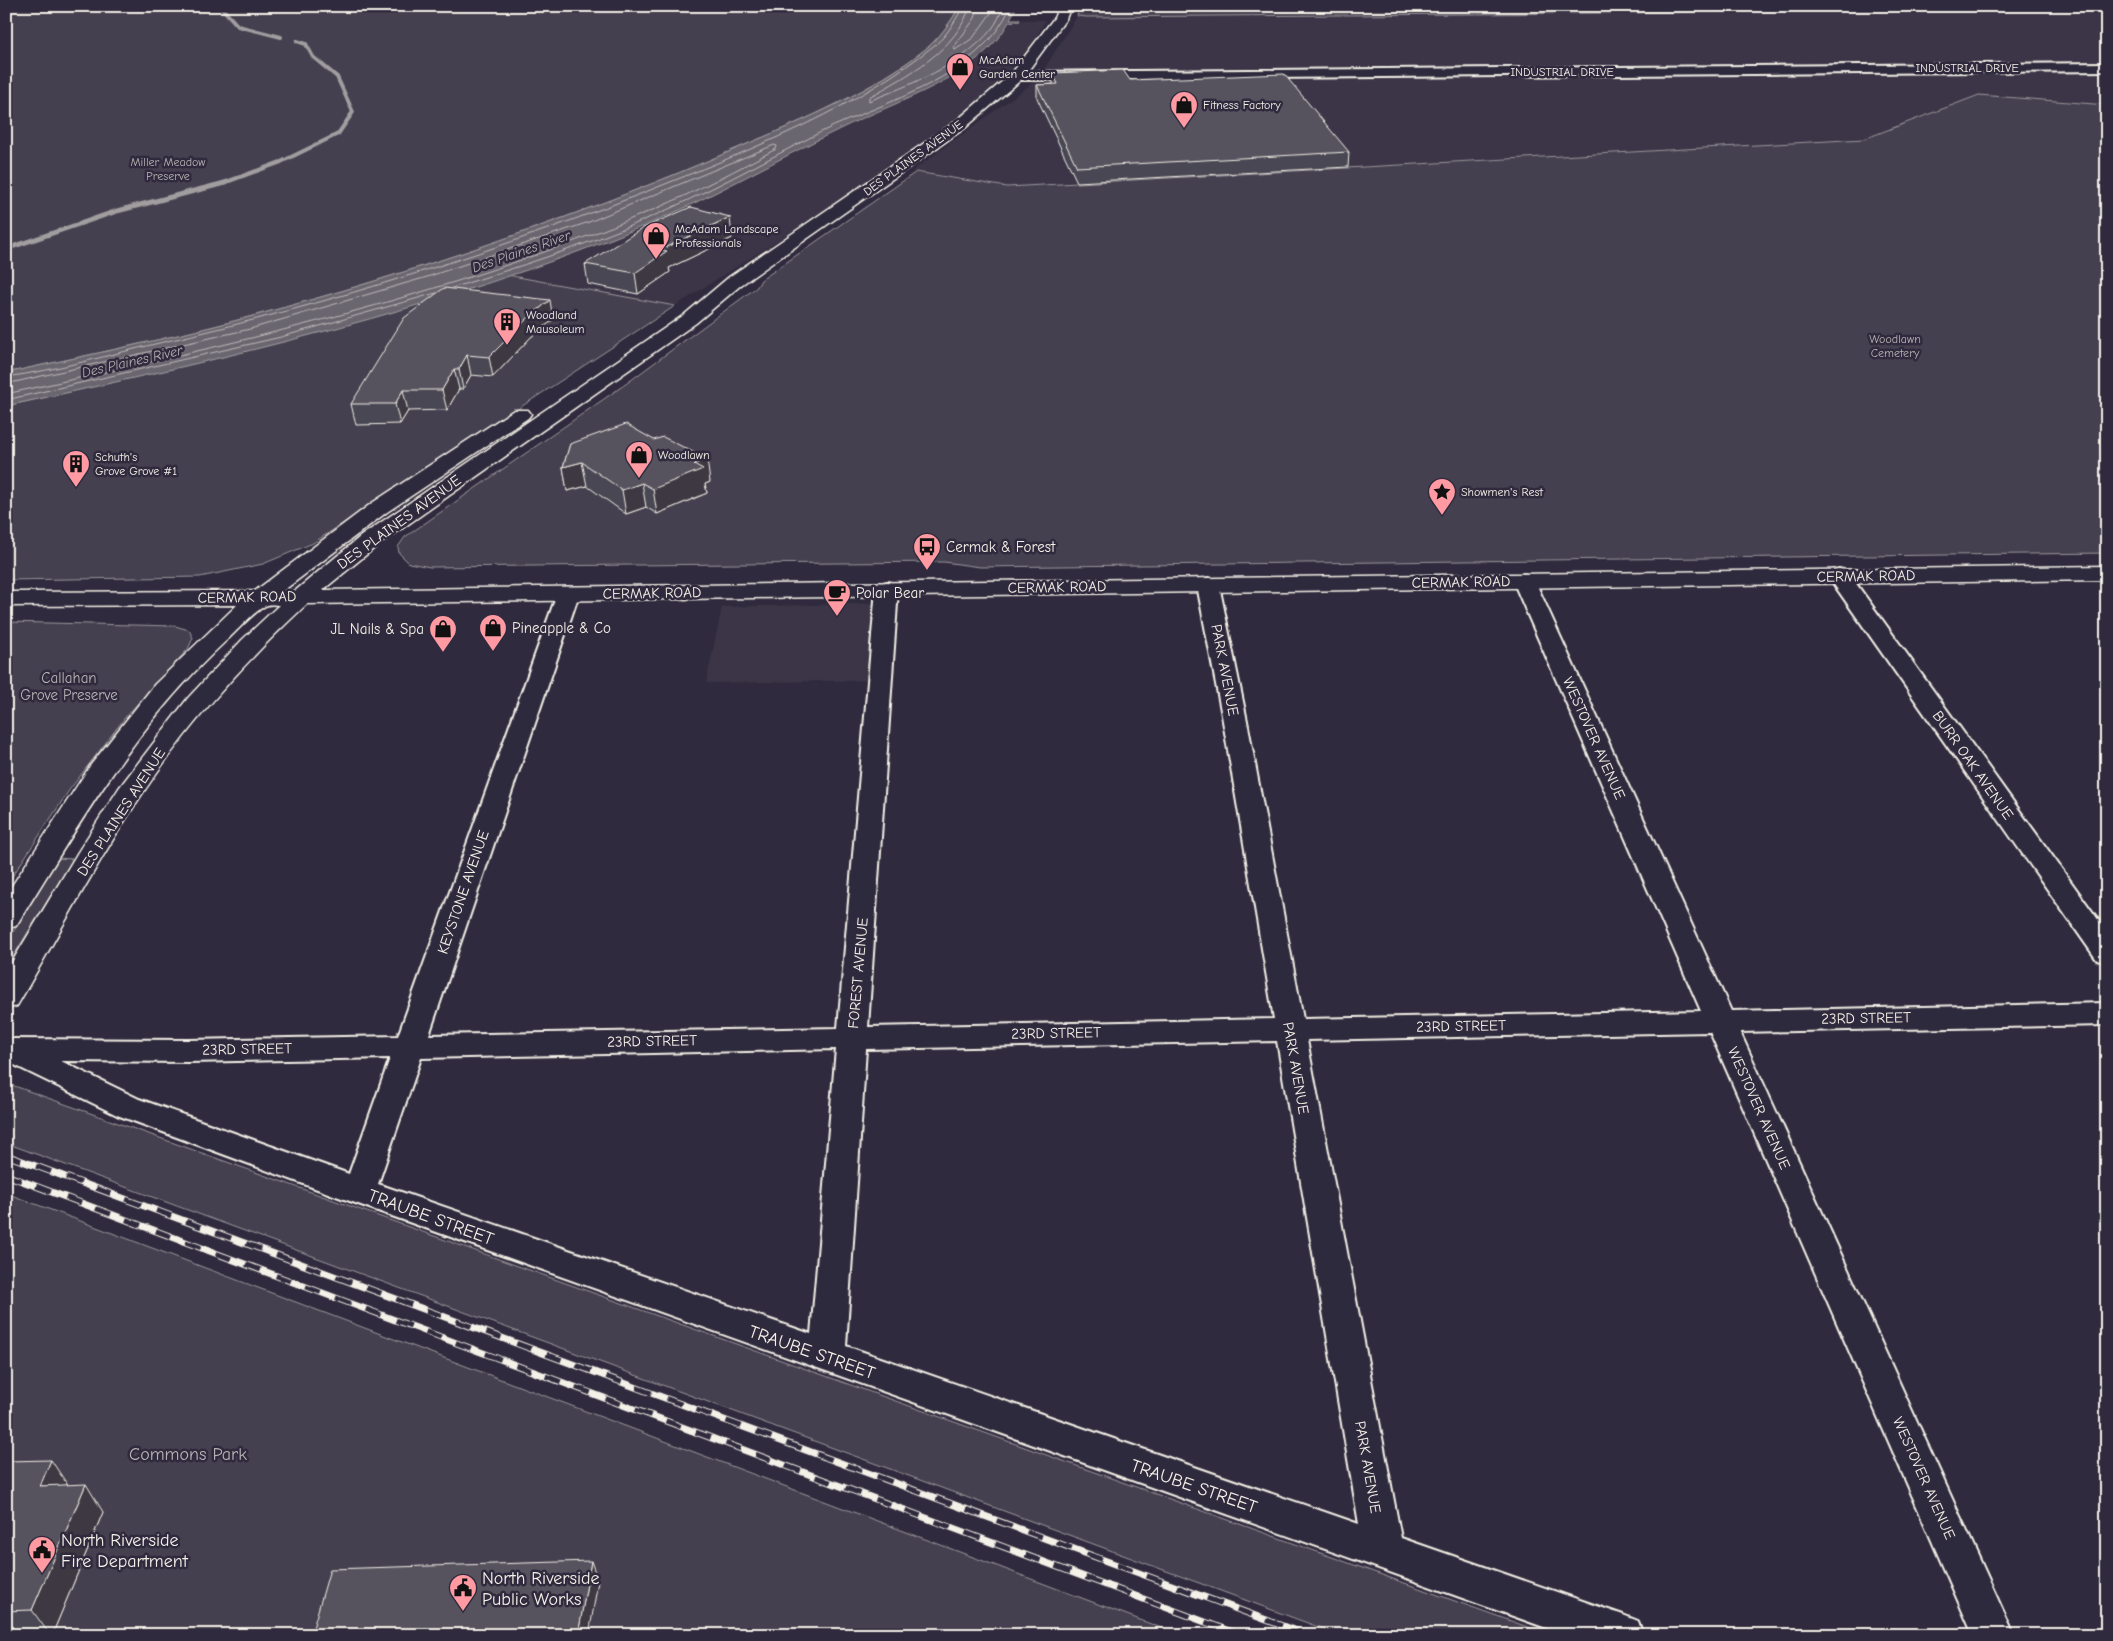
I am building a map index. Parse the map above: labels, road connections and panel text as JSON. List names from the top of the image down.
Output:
{
  "streets": {
    "main road": ["DES PLAINES AVENUE", "CERMAK ROAD"],
    "street": [
      "INDUSTRIAL DRIVE",
      "PARK AVENUE",
      "WESTOVER AVENUE",
      "BURR OAK AVENUE",
      "KEYSTONE AVENUE",
      "FOREST AVENUE",
      "23RD STREET",
      "TRAUBE STREET"
    ]
  },
  "crossings": [
    ["INDUSTRIAL DRIVE", "DES PLAINES AVENUE"],
    ["DES PLAINES AVENUE", "CERMAK ROAD"],
    ["CERMAK ROAD", "PARK AVENUE"],
    ["CERMAK ROAD", "WESTOVER AVENUE"],
    ["CERMAK ROAD", "BURR OAK AVENUE"],
    ["CERMAK ROAD", "KEYSTONE AVENUE"],
    ["CERMAK ROAD", "FOREST AVENUE"],
    ["PARK AVENUE", "23RD STREET"],
    ["PARK AVENUE", "TRAUBE STREET"],
    ["WESTOVER AVENUE", "23RD STREET"],
    ["KEYSTONE AVENUE", "23RD STREET"],
    ["KEYSTONE AVENUE", "TRAUBE STREET"],
    ["FOREST AVENUE", "23RD STREET"],
    ["FOREST AVENUE", "TRAUBE STREET"],
    ["23RD STREET", "TRAUBE STREET"]
  ],
  "water": ["Des Plaines River"],
  "parks": [
    "Miller Meadow Preserve",
    "Woodlawn Cemetery",
    "Callahan Grove Preserve",
    "Commons Park"
  ],
  "places": {
    "shop": [
      "McAdam Garden Center",
      "Fitness Factory",
      "McAdam Landscape Professionals",
      "Woodlawn",
      "Pineapple & Co",
      "JL Nails & Spa"
    ],
    "building": ["Woodland Mausoleum", "Schuth's Grove Grove #1"],
    "place": ["Showmen's Rest"],
    "bus stop": ["Cermak & Forest"],
    "cafe": ["Polar Bear"],
    "public building": ["North Riverside Fire Department", "North Riverside Public Works"]
  }
}
